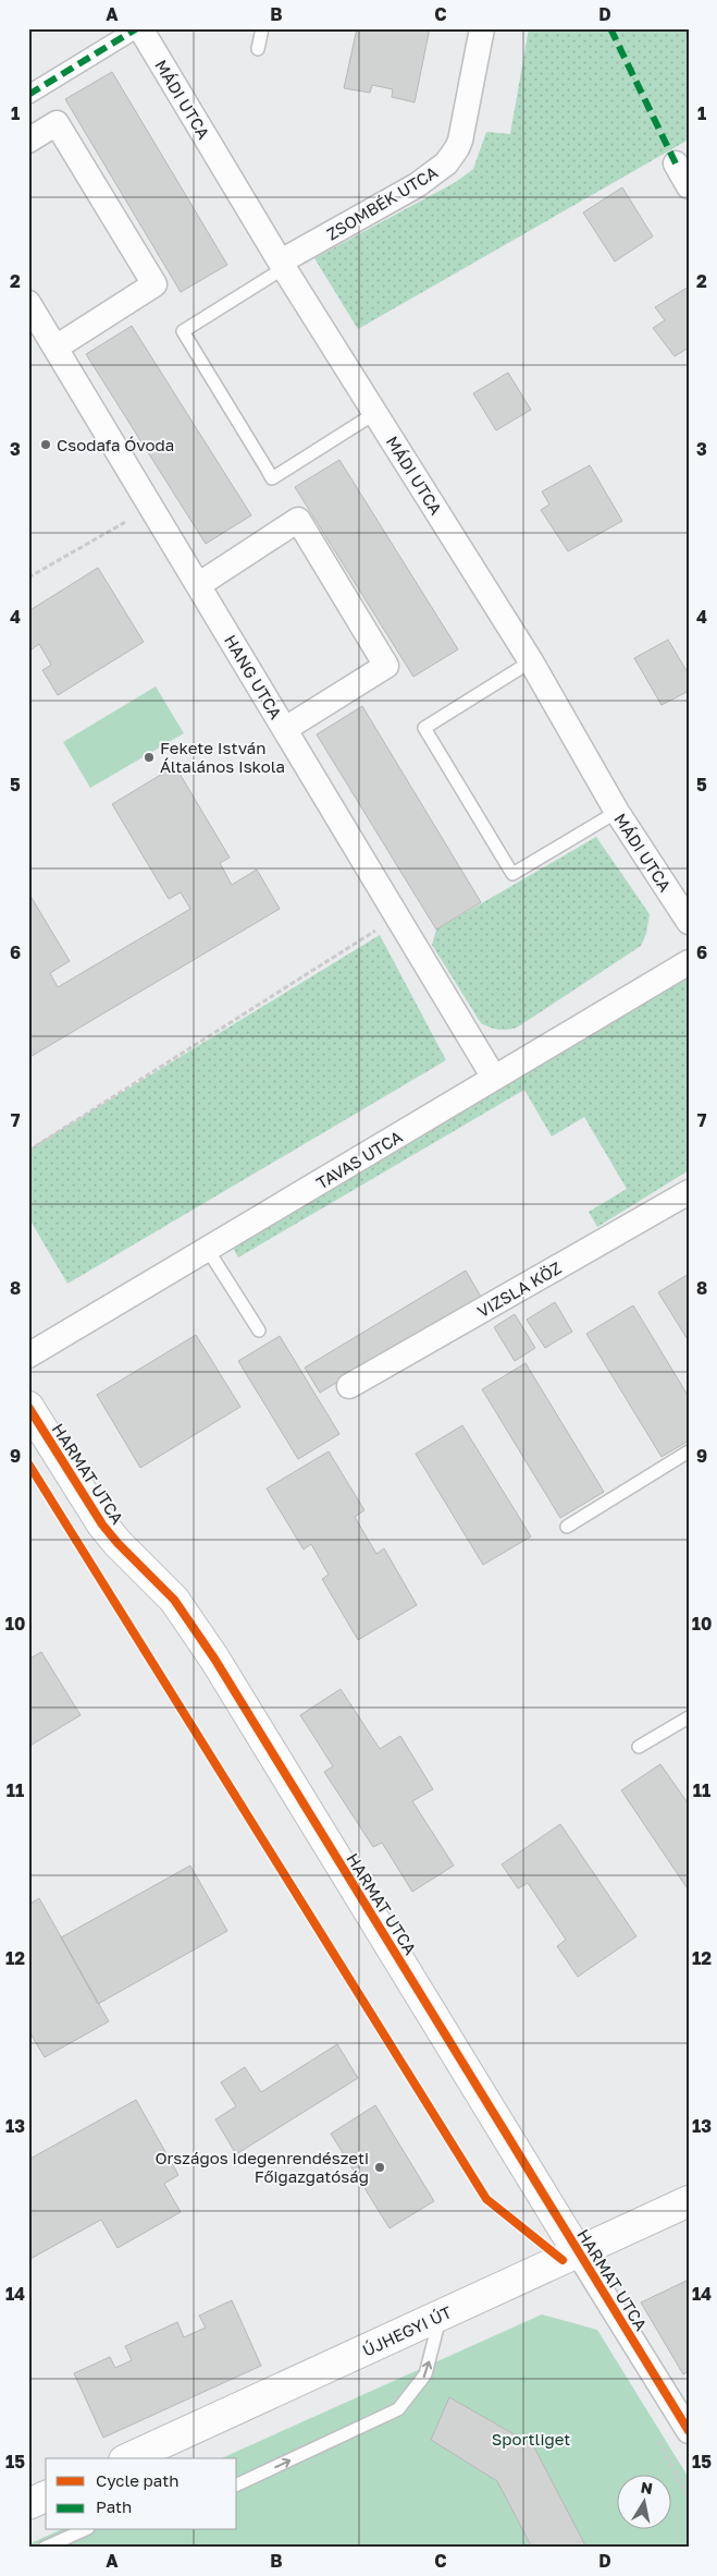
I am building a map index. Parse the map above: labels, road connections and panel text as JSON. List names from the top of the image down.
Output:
{
  "streets": {
    "street": [
      "MÁDI UTCA",
      "ZSOMBÉK UTCA",
      "HANG UTCA",
      "TAVAS UTCA",
      "VIZSLA KÖZ",
      "HARMAT UTCA",
      "ÚJHEGYI ÚT"
    ]
  },
  "crossings": [
    ["MÁDI UTCA", "ZSOMBÉK UTCA"],
    ["HANG UTCA", "TAVAS UTCA"],
    ["HARMAT UTCA", "ÚJHEGYI ÚT"]
  ],
  "parks": ["Sportliget"],
  "places": ["Csodafa Óvoda", "Fekete István Általános Iskola", "Országos Idegenrendészeti Főigazgatóság"],
  "legend": ["Cycle path", "Path"],
  "north": "top",
  "grid": {
    "columns": [
      "A",
      "B",
      "C",
      "D"
    ],
    "rows": [
      "1",
      "2",
      "3",
      "4",
      "5",
      "6",
      "7",
      "8",
      "9",
      "10",
      "11",
      "12",
      "13",
      "14",
      "15"
    ]
  }
}
